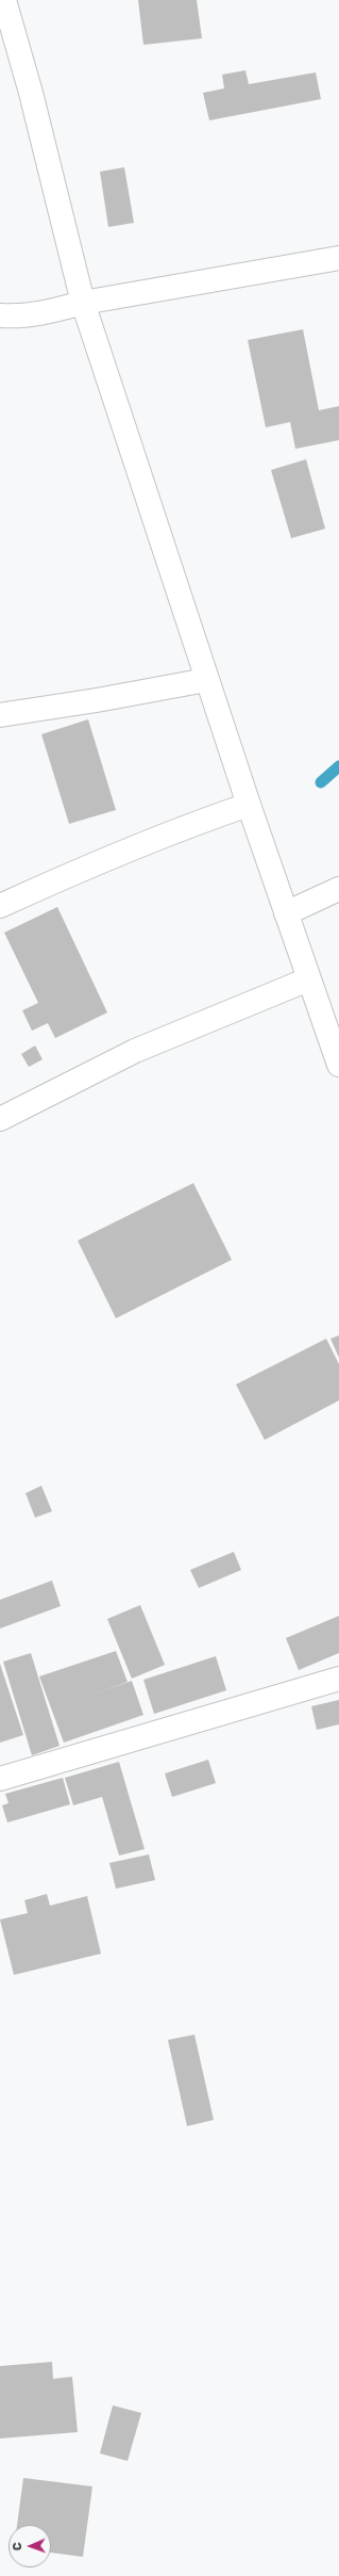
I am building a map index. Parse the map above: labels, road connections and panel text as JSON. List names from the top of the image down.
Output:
{
  "north": "left"
}
